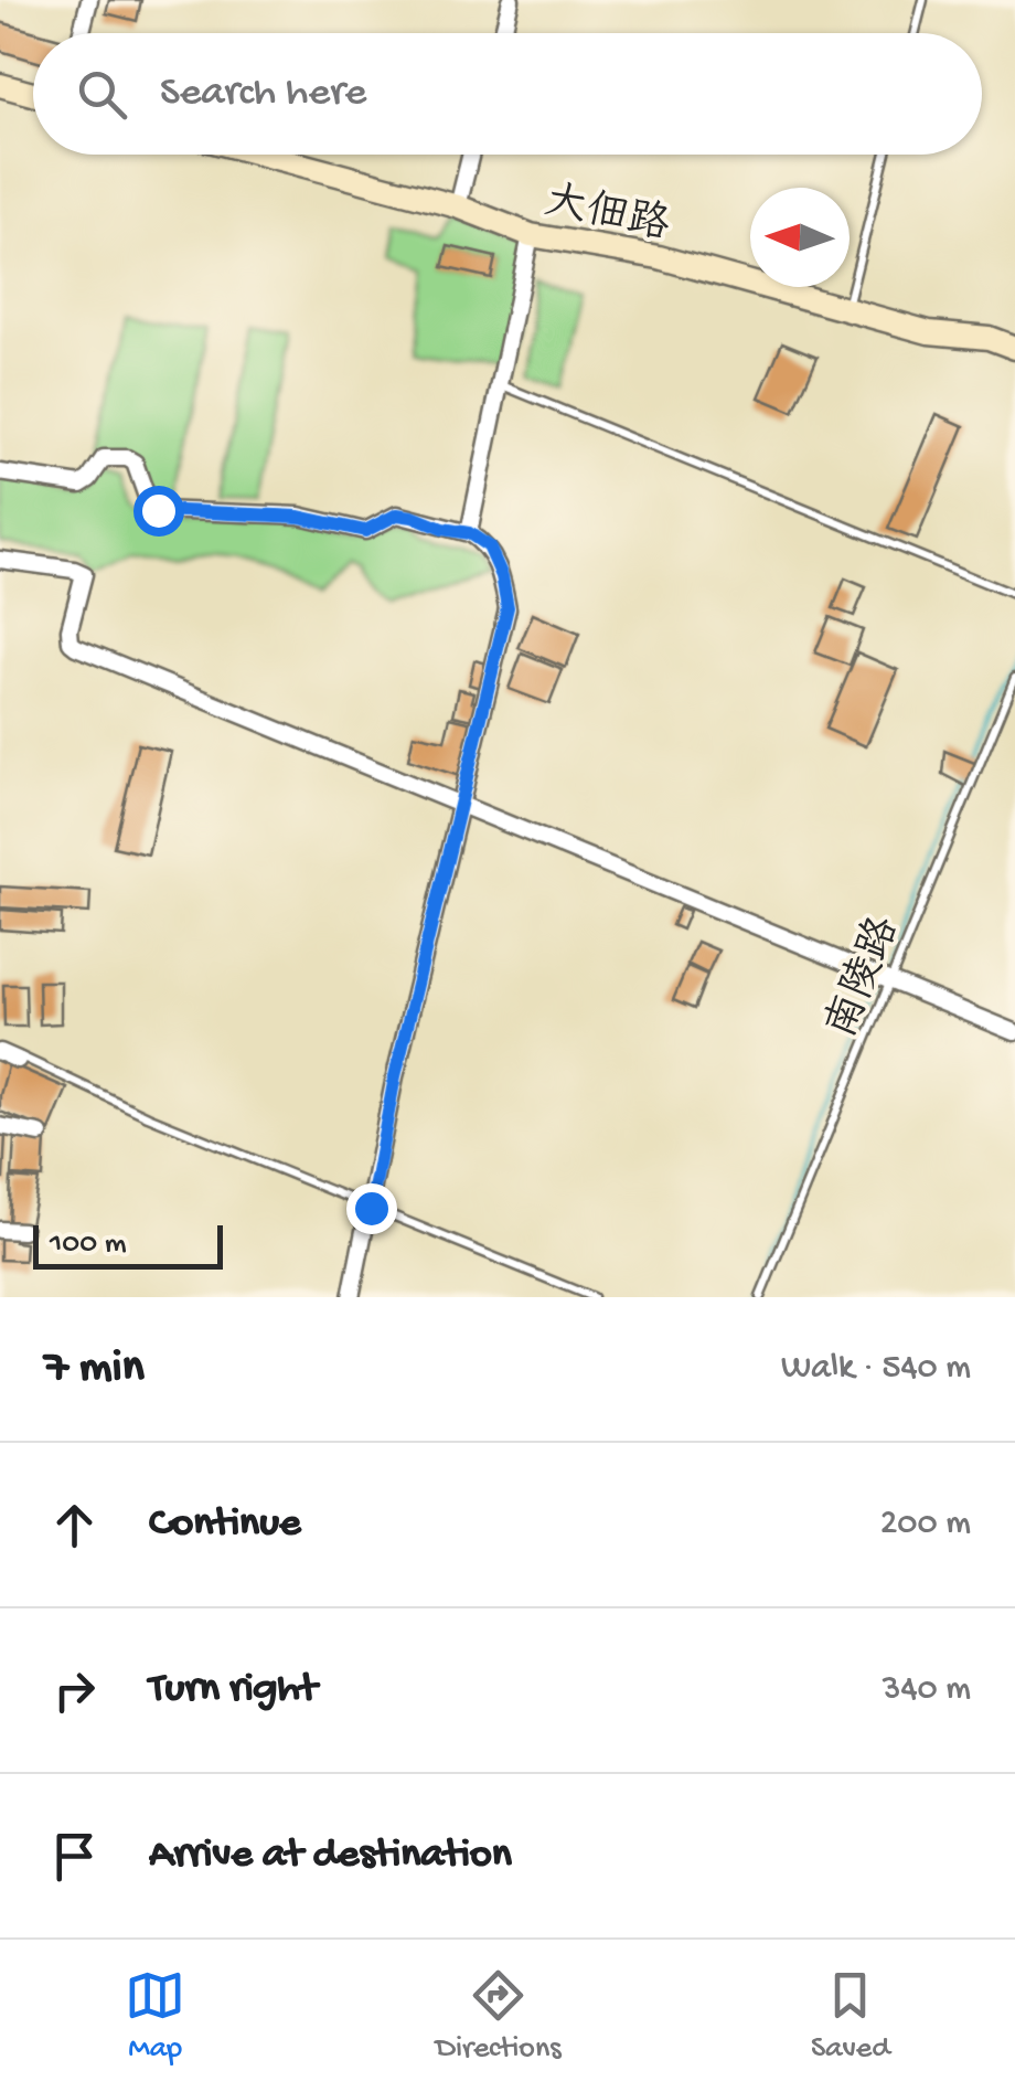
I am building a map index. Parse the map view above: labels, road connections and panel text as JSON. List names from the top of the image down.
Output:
{
  "streets": {
    "street": ["大佃路"],
    "lane": ["南陵路"]
  },
  "scale_bar": "100 m",
  "north": "left",
  "page": {
    "search": "Search here",
    "scale": "100 m",
    "heading": ["7 min", "Walk · 540 m"],
    "list": [
      ["Continue", "200 m"],
      ["Turn right", "340 m"],
      "Arrive at destination"
    ],
    "nav": ["Map", "Directions", "Saved"]
  }
}
